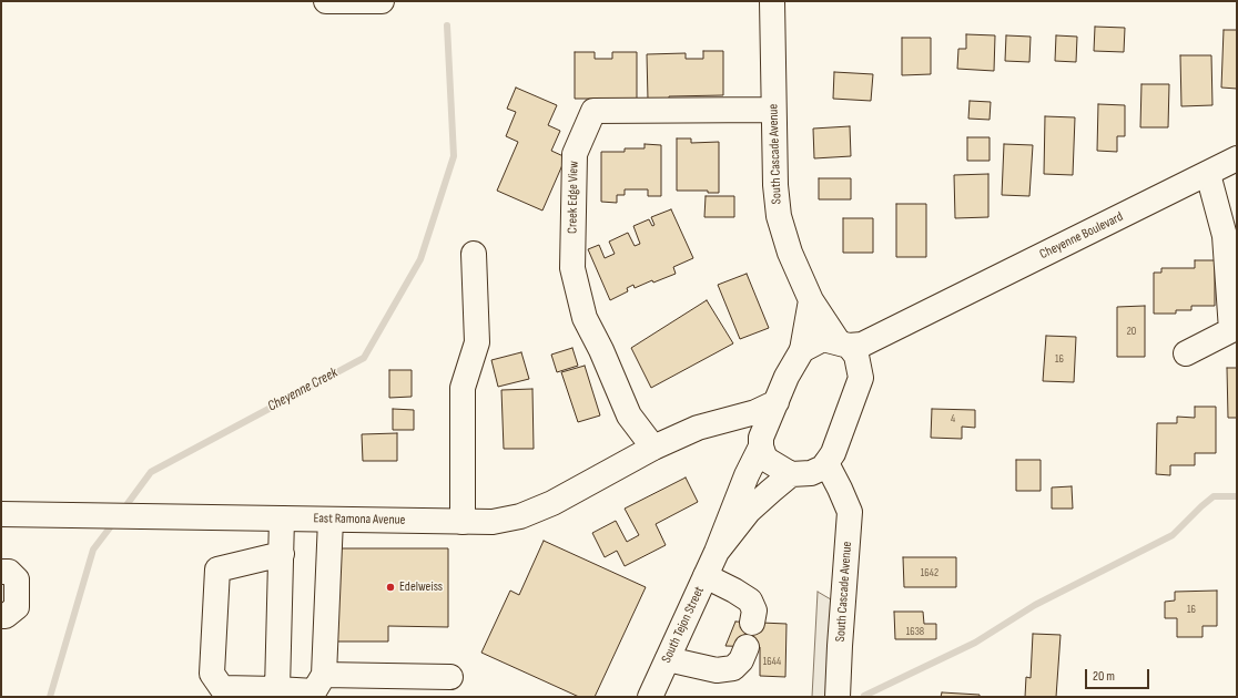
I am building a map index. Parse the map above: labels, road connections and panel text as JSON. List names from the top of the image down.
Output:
{
  "streets": {
    "main road": [
      "South Cascade Avenue",
      "Creek Edge View",
      "Cheyenne Boulevard",
      "East Ramona Avenue",
      "South Tejon Street"
    ]
  },
  "crossings": [
    ["South Cascade Avenue", "Creek Edge View"],
    ["Creek Edge View", "East Ramona Avenue"]
  ],
  "water": ["Cheyenne Creek"],
  "places": ["Edelweiss"],
  "house_numbers": [
    "20",
    "16",
    "4",
    "1642",
    "16",
    "1638",
    "1644"
  ],
  "scale_bar": "20 m"
}
